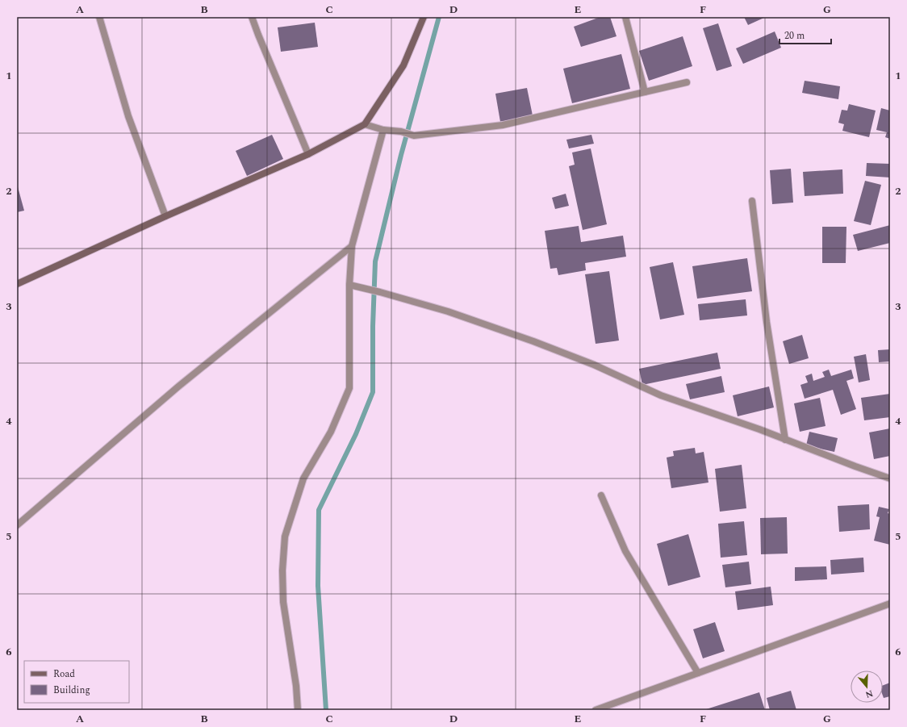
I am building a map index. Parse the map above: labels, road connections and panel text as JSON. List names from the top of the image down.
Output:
{
  "legend": ["Road", "Building"],
  "scale_bar": "20 m",
  "north": "bottom",
  "grid": {
    "columns": [
      "A",
      "B",
      "C",
      "D",
      "E",
      "F",
      "G"
    ],
    "rows": [
      "1",
      "2",
      "3",
      "4",
      "5",
      "6"
    ]
  }
}
